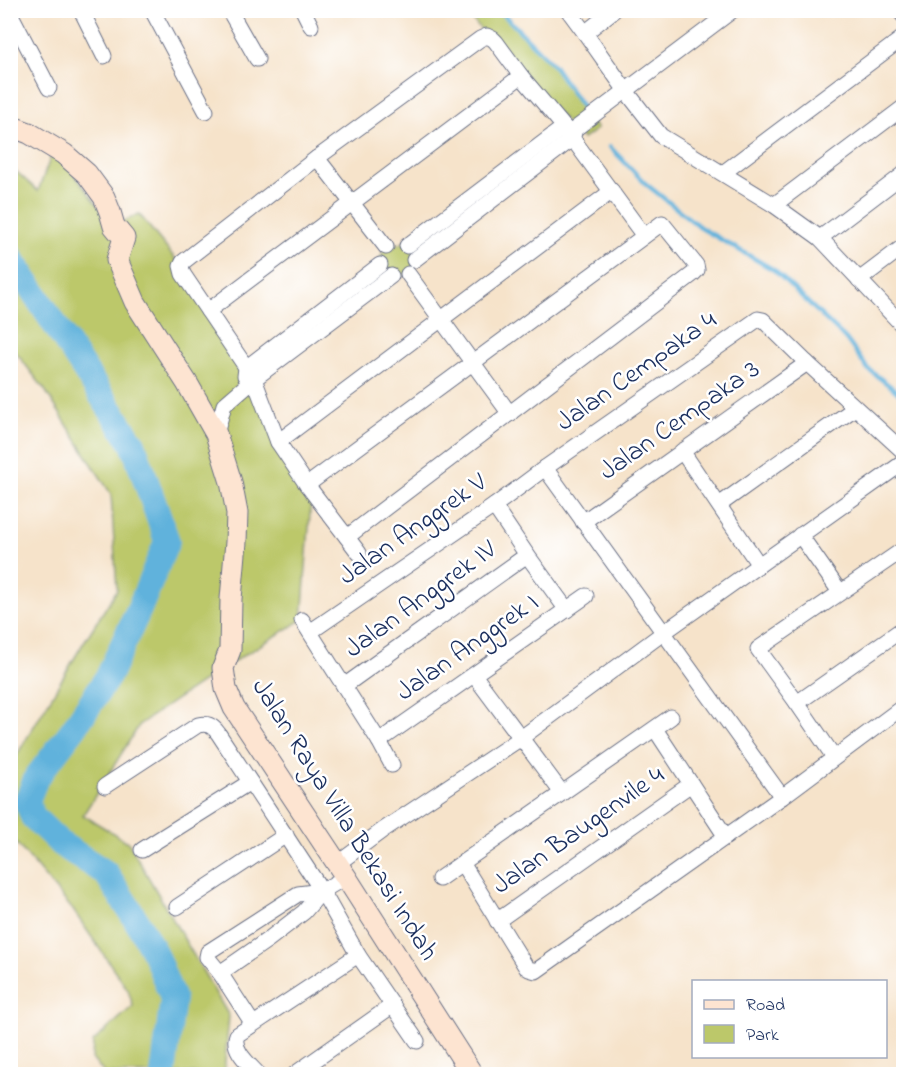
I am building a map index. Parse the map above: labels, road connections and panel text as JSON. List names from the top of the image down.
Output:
{
  "streets": {
    "main road": ["Jalan Raya Villa Bekasi Indah"],
    "street": [
      "Jalan Cempaka 4",
      "Jalan Cempaka 3",
      "Jalan Anggrek V",
      "Jalan Anggrek IV",
      "Jalan Anggrek I",
      "Jalan Baugenvile 4"
    ]
  },
  "crossings": [
    ["Jalan Cempaka 4", "Jalan Cempaka 3"],
    ["Jalan Cempaka 4", "Jalan Anggrek V"],
    ["Jalan Anggrek V", "Jalan Anggrek IV"]
  ],
  "legend": ["Road", "Park"]
}
